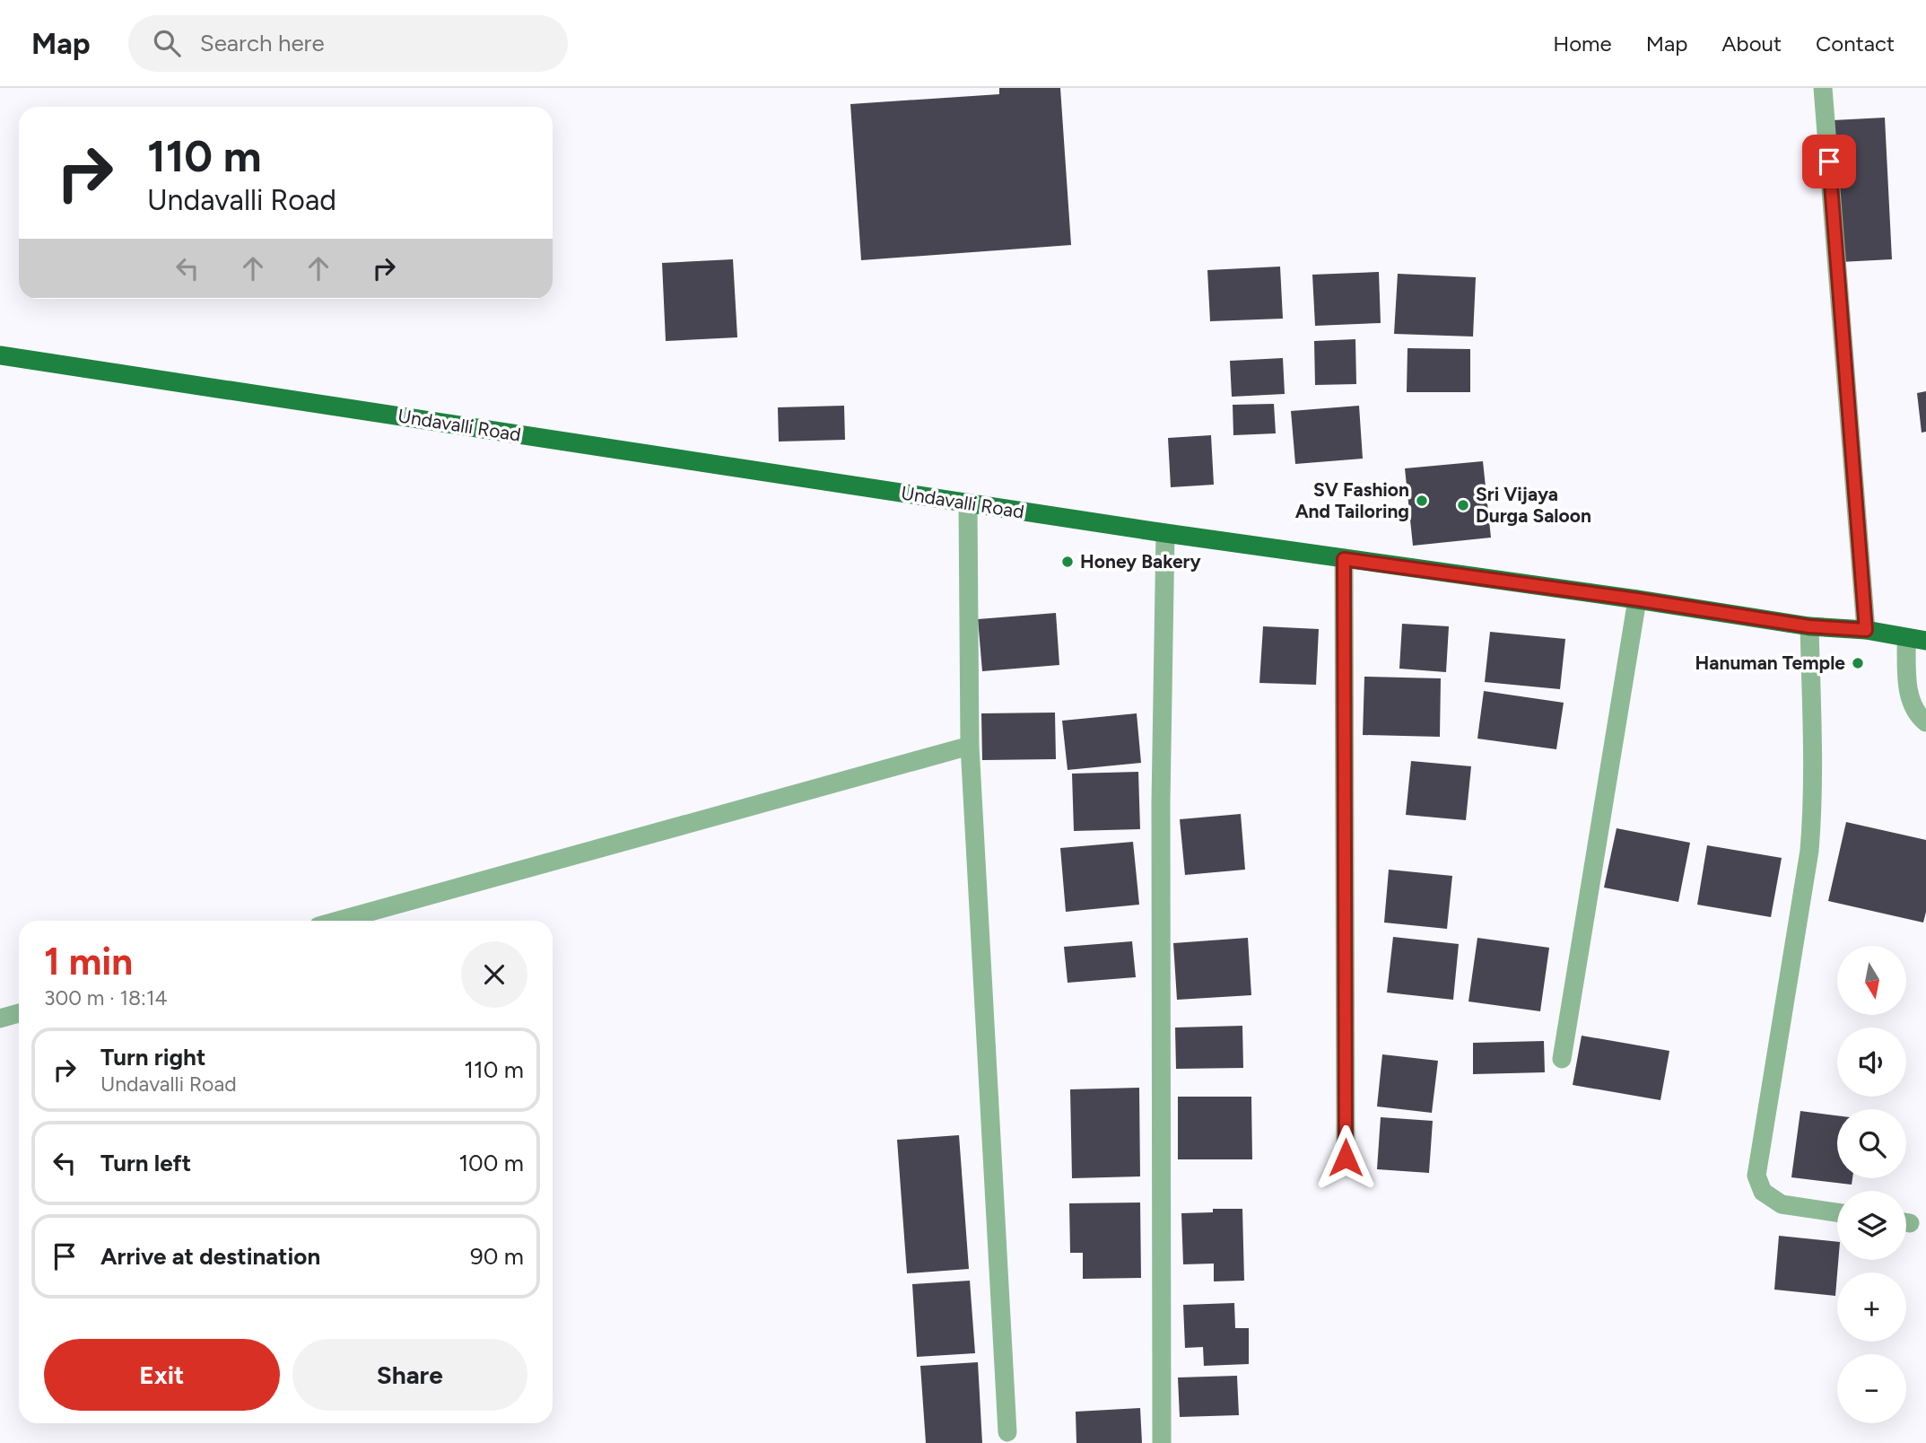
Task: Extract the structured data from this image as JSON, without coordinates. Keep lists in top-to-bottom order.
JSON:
{
  "streets": {
    "main road": ["Undavalli Road"]
  },
  "places": [
    "SV Fashion And Tailoring",
    "Sri Vijaya Durga Saloon",
    "Honey Bakery",
    "Hanuman Temple"
  ],
  "north": "bottom",
  "page": {
    "header": "Map",
    "search": "Search here",
    "nav": [
      "Home",
      "Map",
      "About",
      "Contact"
    ],
    "turn": ["110 m", "Undavalli Road"],
    "heading": ["1 min", "300 m · 18:14"],
    "map_buttons": ["+", "−"],
    "list": [
      {
        "name": "Turn right",
        "note": "Undavalli Road",
        "value": "110 m"
      },
      {
        "name": "Turn left",
        "value": "100 m"
      },
      {
        "name": "Arrive at destination",
        "value": "90 m"
      }
    ],
    "buttons": ["Exit", "Share"]
  }
}
